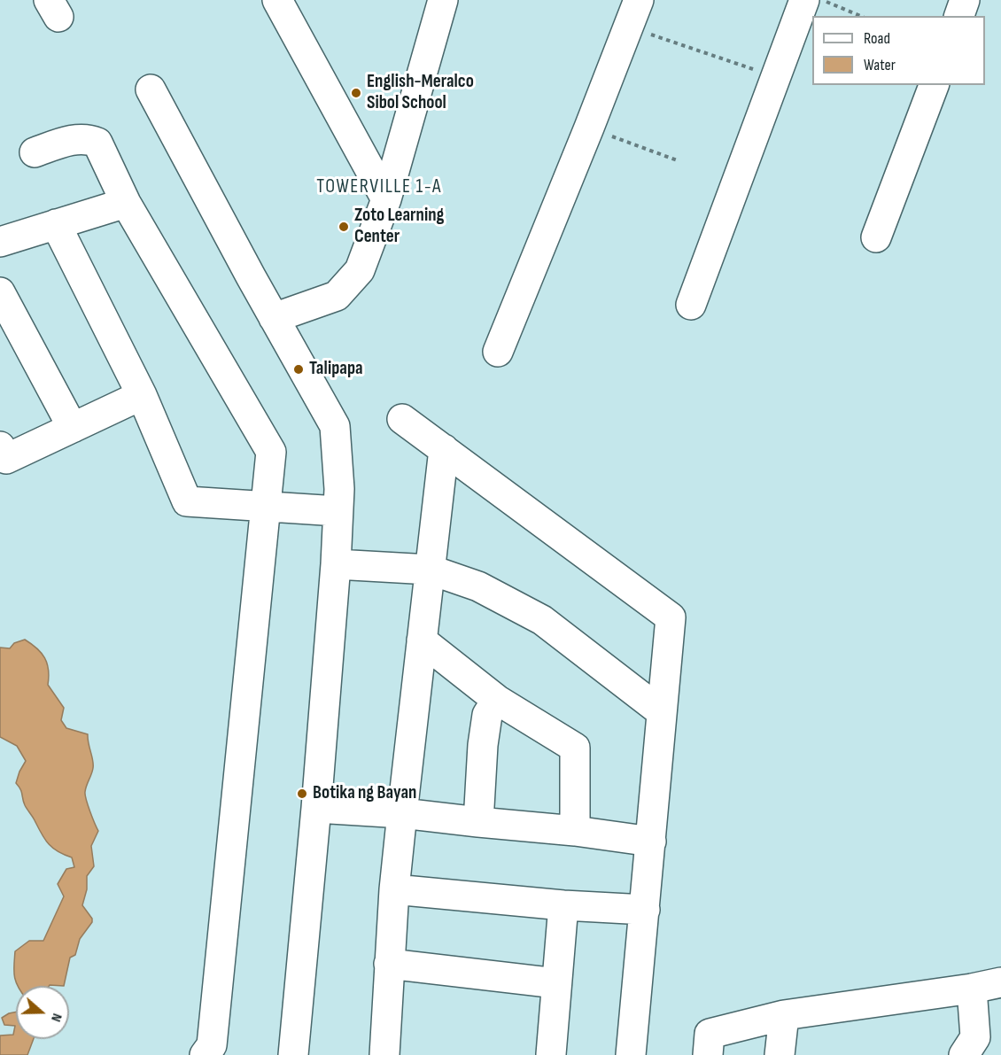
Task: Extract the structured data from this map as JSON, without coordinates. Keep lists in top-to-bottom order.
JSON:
{
  "districts": ["TOWERVILLE 1-A"],
  "places": [
    "English-Meralco Sibol School",
    "Zoto Learning Center",
    "Talipapa",
    "Botika ng Bayan"
  ],
  "legend": ["Road", "Water"],
  "north": "right"
}
